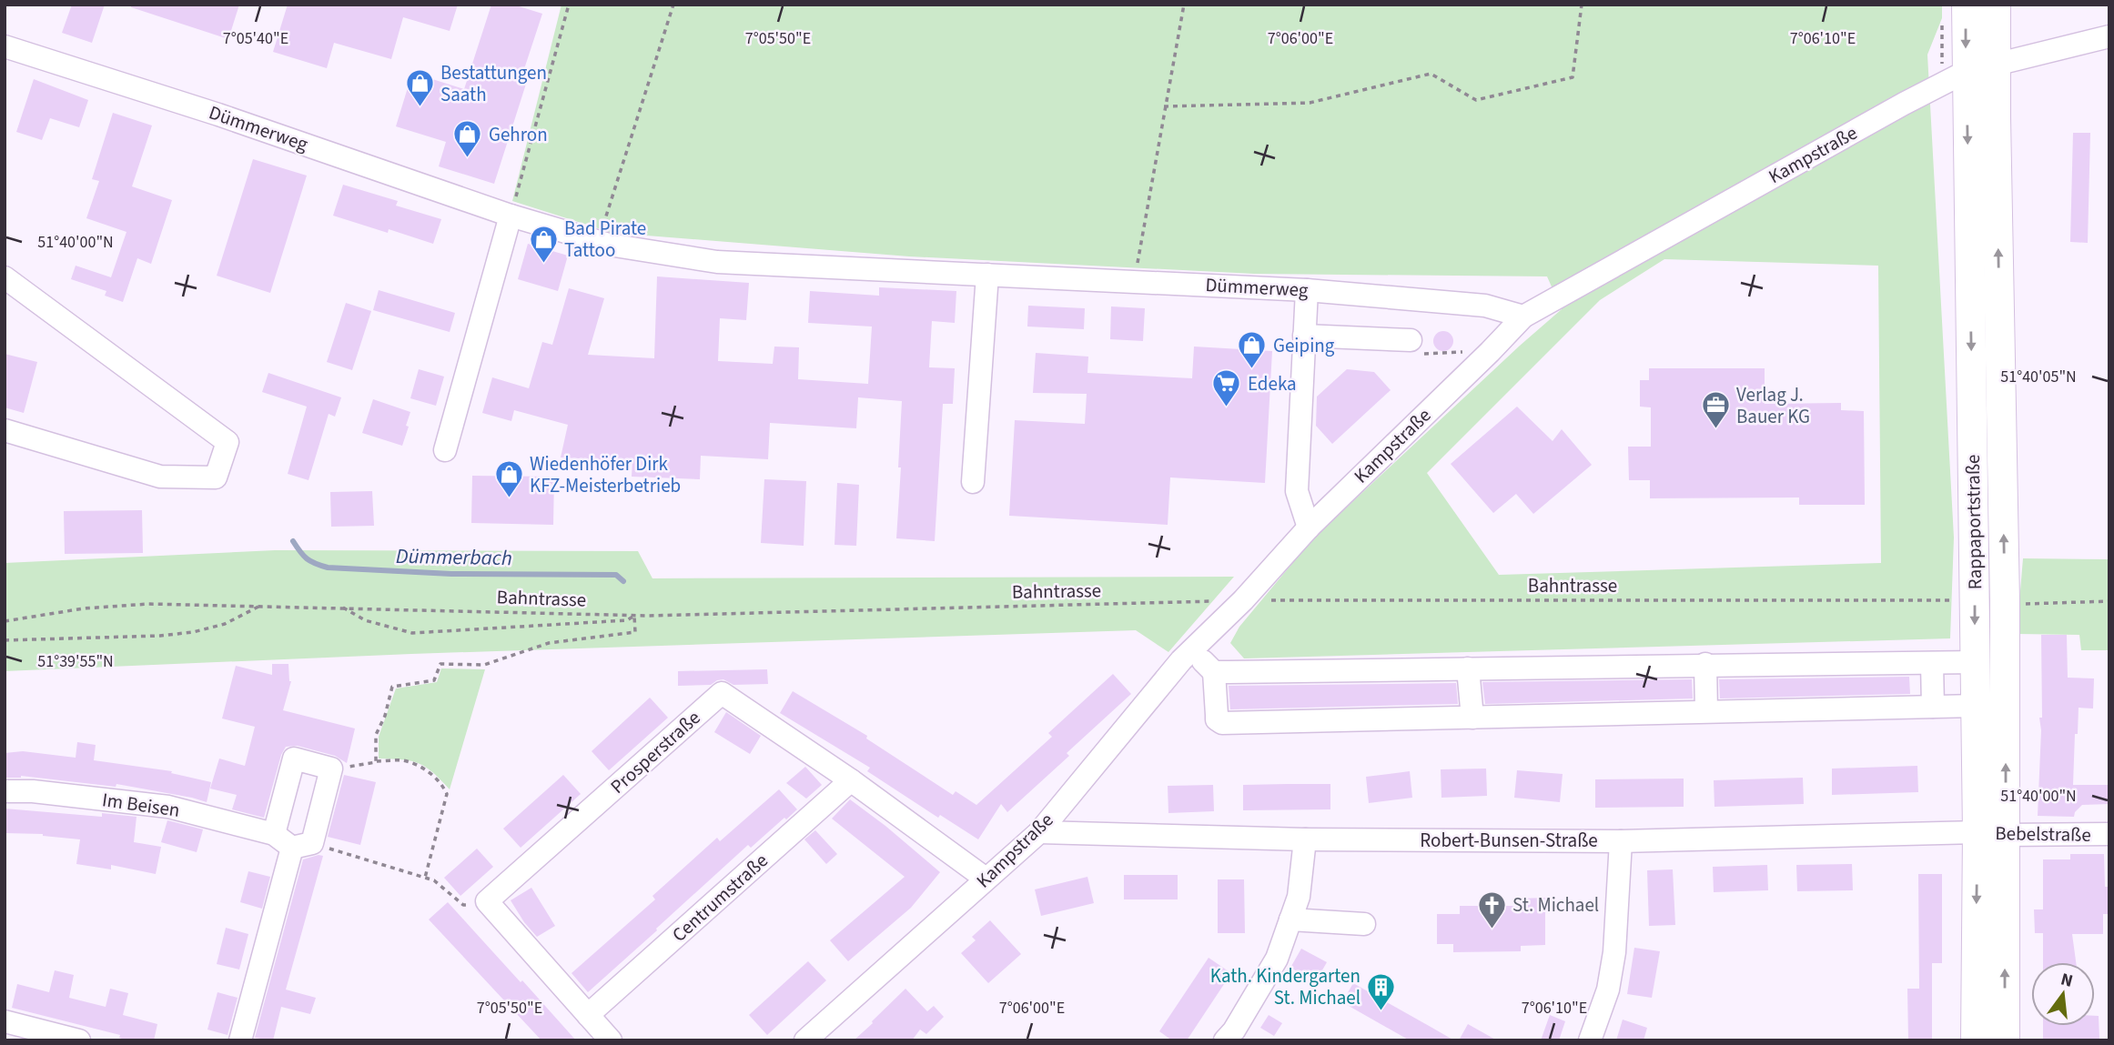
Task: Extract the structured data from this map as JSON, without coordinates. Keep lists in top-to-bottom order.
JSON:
{
  "streets": {
    "main road": ["Rappaportstraße"],
    "street": [
      "Dümmerweg",
      "Kampstraße",
      "Prosperstraße",
      "Im Beisen",
      "Bebelstraße",
      "Robert-Bunsen-Straße",
      "Centrumstraße"
    ],
    "path": ["Bahntrasse"]
  },
  "crossings": [
    ["Dümmerweg", "Kampstraße"],
    ["Kampstraße", "Rappaportstraße"],
    ["Kampstraße", "Bahntrasse"],
    ["Kampstraße", "Prosperstraße"],
    ["Kampstraße", "Robert-Bunsen-Straße"],
    ["Rappaportstraße", "Bahntrasse"],
    ["Rappaportstraße", "Bebelstraße"],
    ["Rappaportstraße", "Robert-Bunsen-Straße"],
    ["Prosperstraße", "Centrumstraße"],
    ["Bebelstraße", "Robert-Bunsen-Straße"]
  ],
  "water": ["Dümmerbach"],
  "places": {
    "shop": [
      "Bestattungen Saath",
      "Gehron",
      "Bad Pirate Tattoo",
      "Geiping",
      "Wiedenhöfer Dirk KFZ-Meisterbetrieb"
    ],
    "supermarket": ["Edeka"],
    "office": ["Verlag J. Bauer KG"],
    "church": ["St. Michael"],
    "building": ["Kath. Kindergarten St. Michael"]
  },
  "north": "top",
  "coordinates": [
    "7°05'40\"E",
    "7°05'50\"E",
    "7°06'00\"E",
    "7°06'10\"E",
    "51°40'00\"N",
    "51°40'05\"N",
    "51°39'55\"N"
  ]
}
